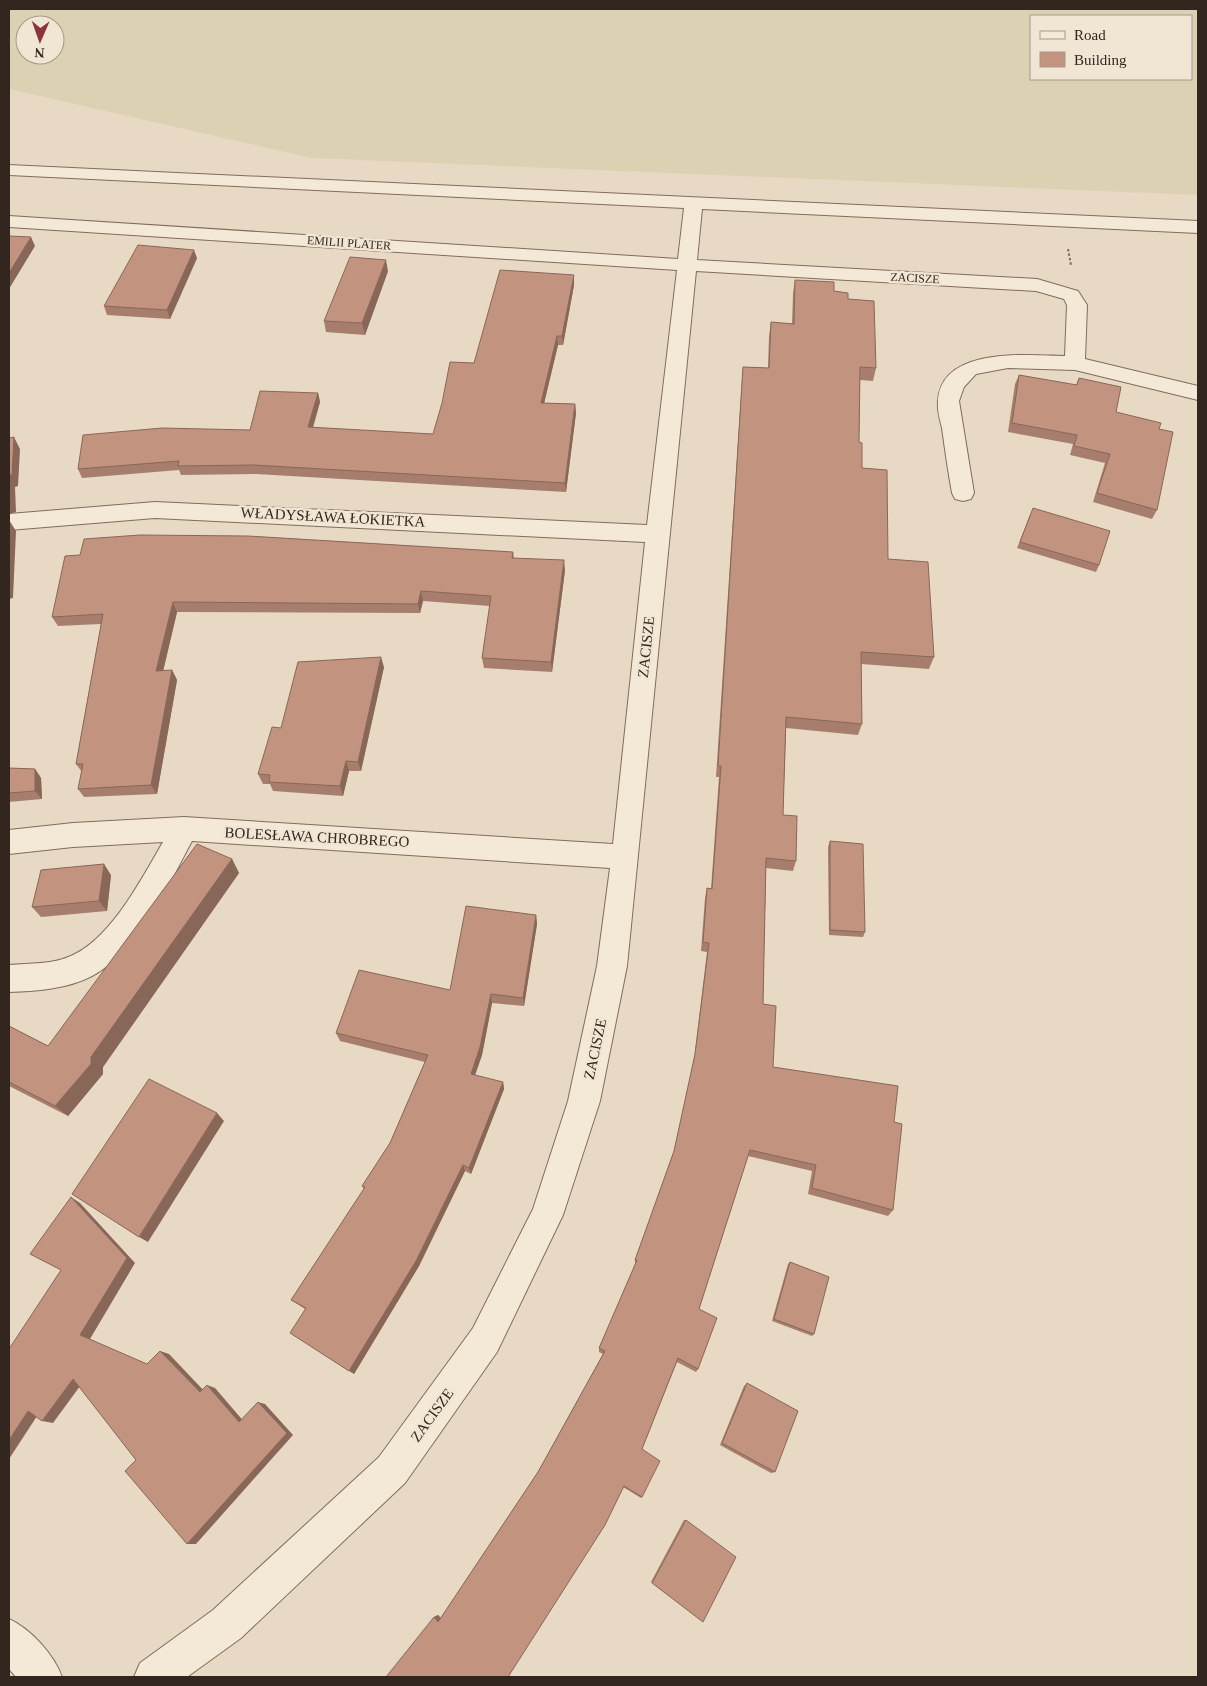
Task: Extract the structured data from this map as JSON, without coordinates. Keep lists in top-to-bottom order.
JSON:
{
  "streets": {
    "street": [
      "EMILII PLATER",
      "ZACISZE",
      "WŁADYSŁAWA ŁOKIETKA",
      "BOLESŁAWA CHROBREGO"
    ]
  },
  "crossings": [
    ["EMILII PLATER", "ZACISZE"],
    ["ZACISZE", "WŁADYSŁAWA ŁOKIETKA"],
    ["ZACISZE", "BOLESŁAWA CHROBREGO"]
  ],
  "legend": ["Road", "Building"],
  "north": "bottom"
}
